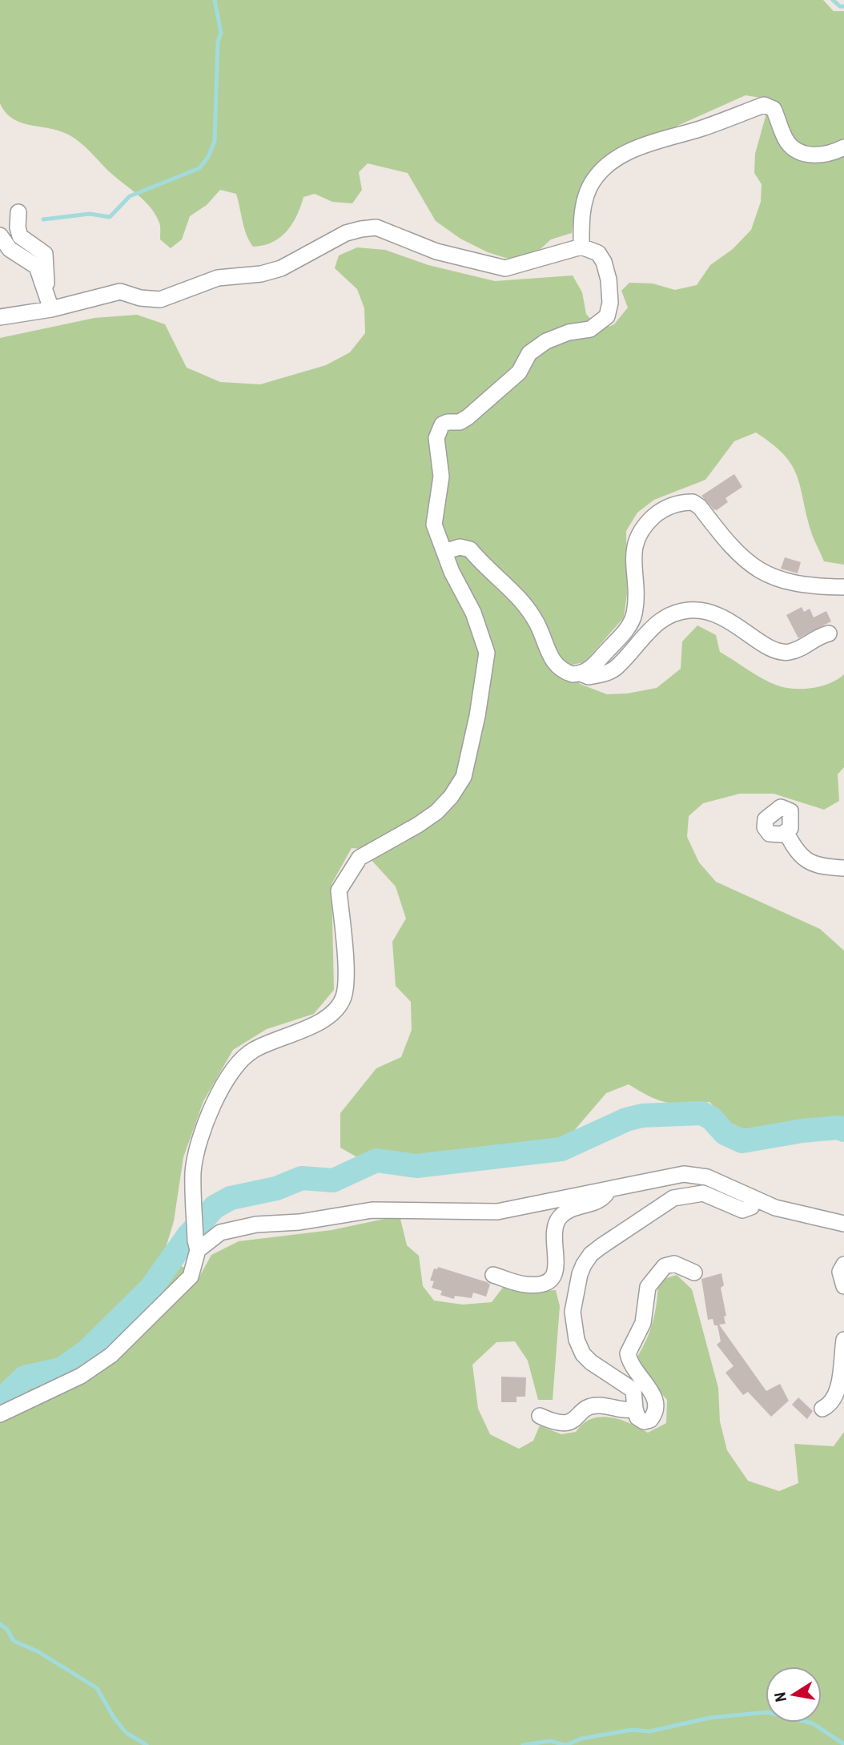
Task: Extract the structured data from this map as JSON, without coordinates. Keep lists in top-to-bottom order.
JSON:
{
  "north": "left"
}
